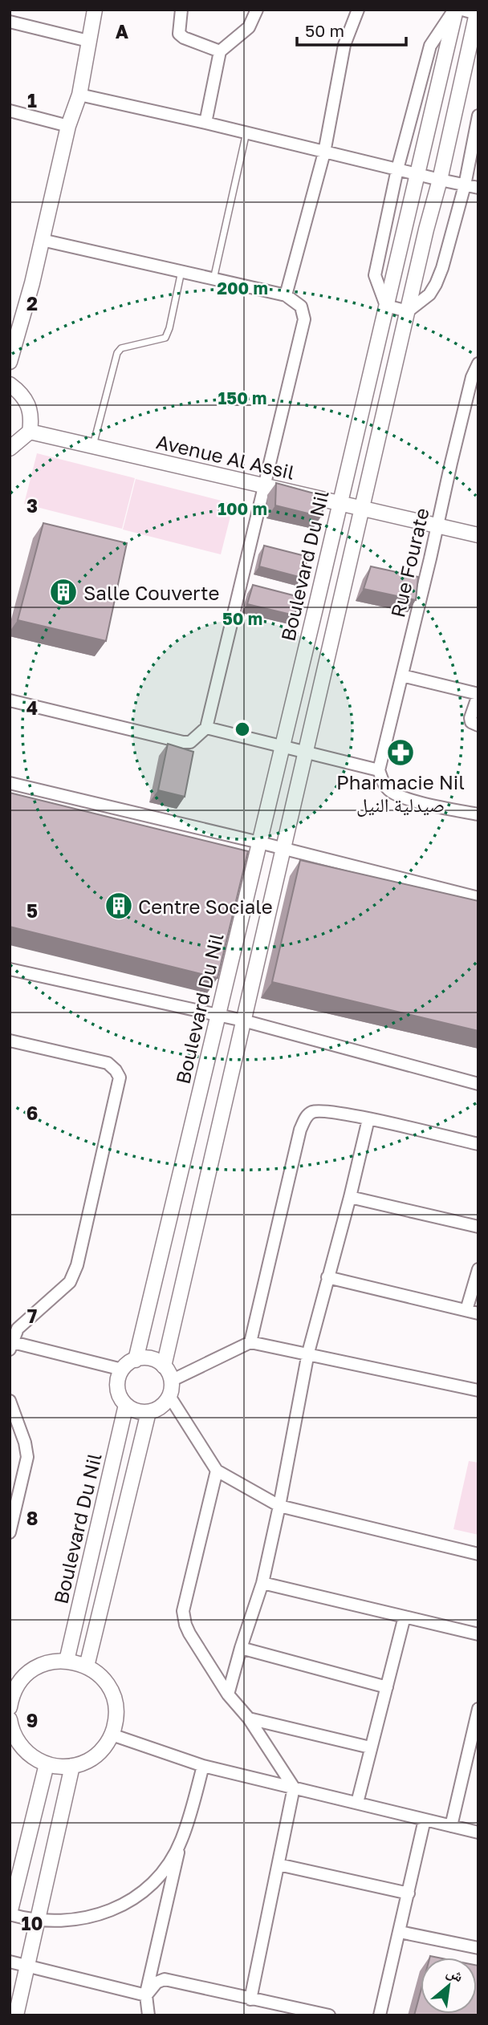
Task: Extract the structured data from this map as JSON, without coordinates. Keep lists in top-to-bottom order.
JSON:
{
  "streets": {
    "street": ["Avenue Al Assil", "Rue Fourate", "Boulevard Du Nil"]
  },
  "crossings": [
    ["Avenue Al Assil", "Rue Fourate"],
    ["Avenue Al Assil", "Boulevard Du Nil"]
  ],
  "places": {
    "building": ["Salle Couverte", "Centre Sociale"],
    "pharmacy": ["Pharmacie Nil صيدلية النيل"]
  },
  "scale_bar": "50 m",
  "north": "top right",
  "grid": {
    "columns": ["A"],
    "rows": [
      "1",
      "2",
      "3",
      "4",
      "5",
      "6",
      "7",
      "8",
      "9",
      "10"
    ]
  },
  "rings": [
    "200 m",
    "150 m",
    "100 m",
    "50 m"
  ]
}
